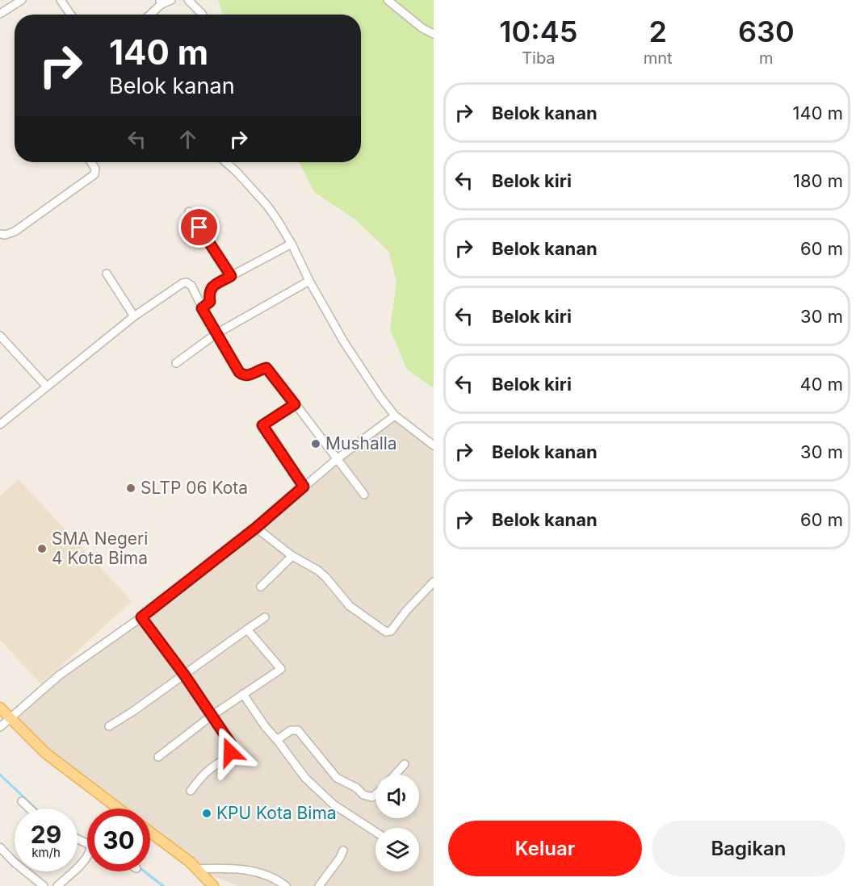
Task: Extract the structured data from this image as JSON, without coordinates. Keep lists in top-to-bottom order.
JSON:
{
  "places": [
    "Mushalla",
    "SLTP 06 Kota",
    "SMA Negeri 4 Kota Bima",
    "KPU Kota Bima"
  ],
  "page": {
    "eta": [
      "10:45",
      "Tiba",
      "2",
      "mnt",
      "630",
      "m"
    ],
    "turn": ["140 m", "Belok kanan"],
    "list": [
      {
        "name": "Belok kanan",
        "value": "140 m"
      },
      {
        "name": "Belok kiri",
        "value": "180 m"
      },
      {
        "name": "Belok kanan",
        "value": "60 m"
      },
      {
        "name": "Belok kiri",
        "value": "30 m"
      },
      {
        "name": "Belok kiri",
        "value": "40 m"
      },
      {
        "name": "Belok kanan",
        "value": "30 m"
      },
      {
        "name": "Belok kanan",
        "value": "60 m"
      }
    ],
    "speed": "29 km/h",
    "limit": "30",
    "buttons": ["Keluar", "Bagikan"]
  }
}
